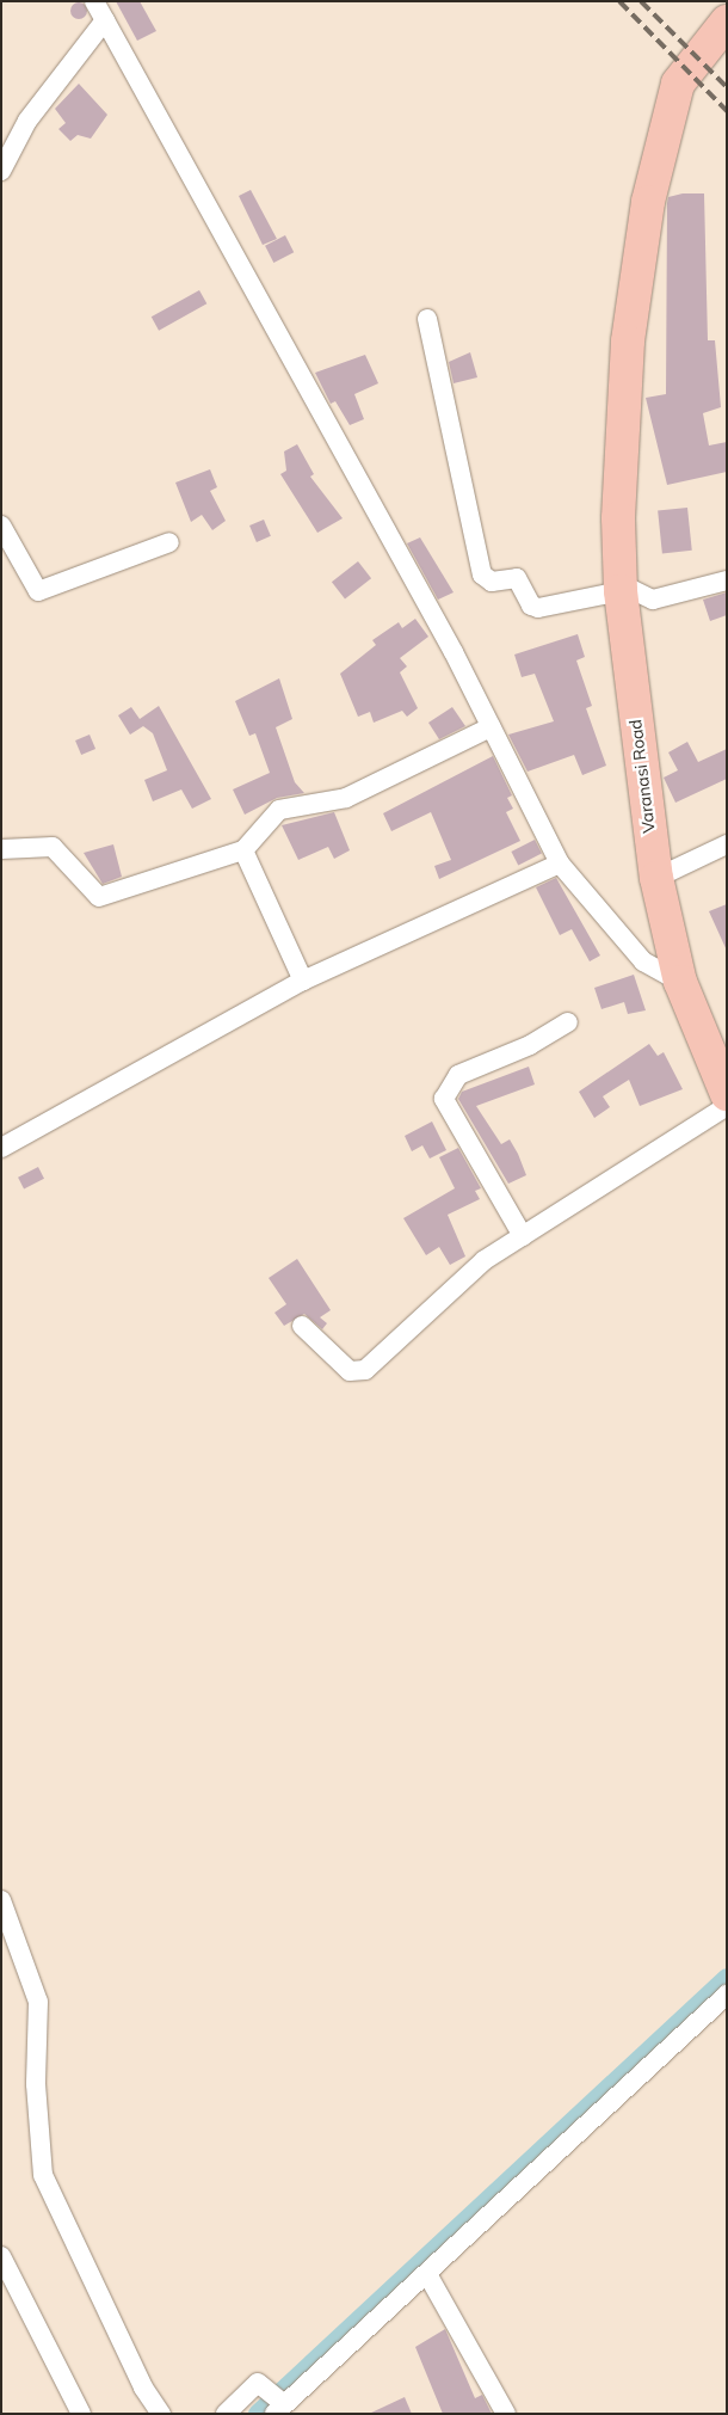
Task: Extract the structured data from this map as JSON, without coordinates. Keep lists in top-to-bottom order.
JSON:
{
  "streets": {
    "highway": ["Varanasi Road"]
  }
}
